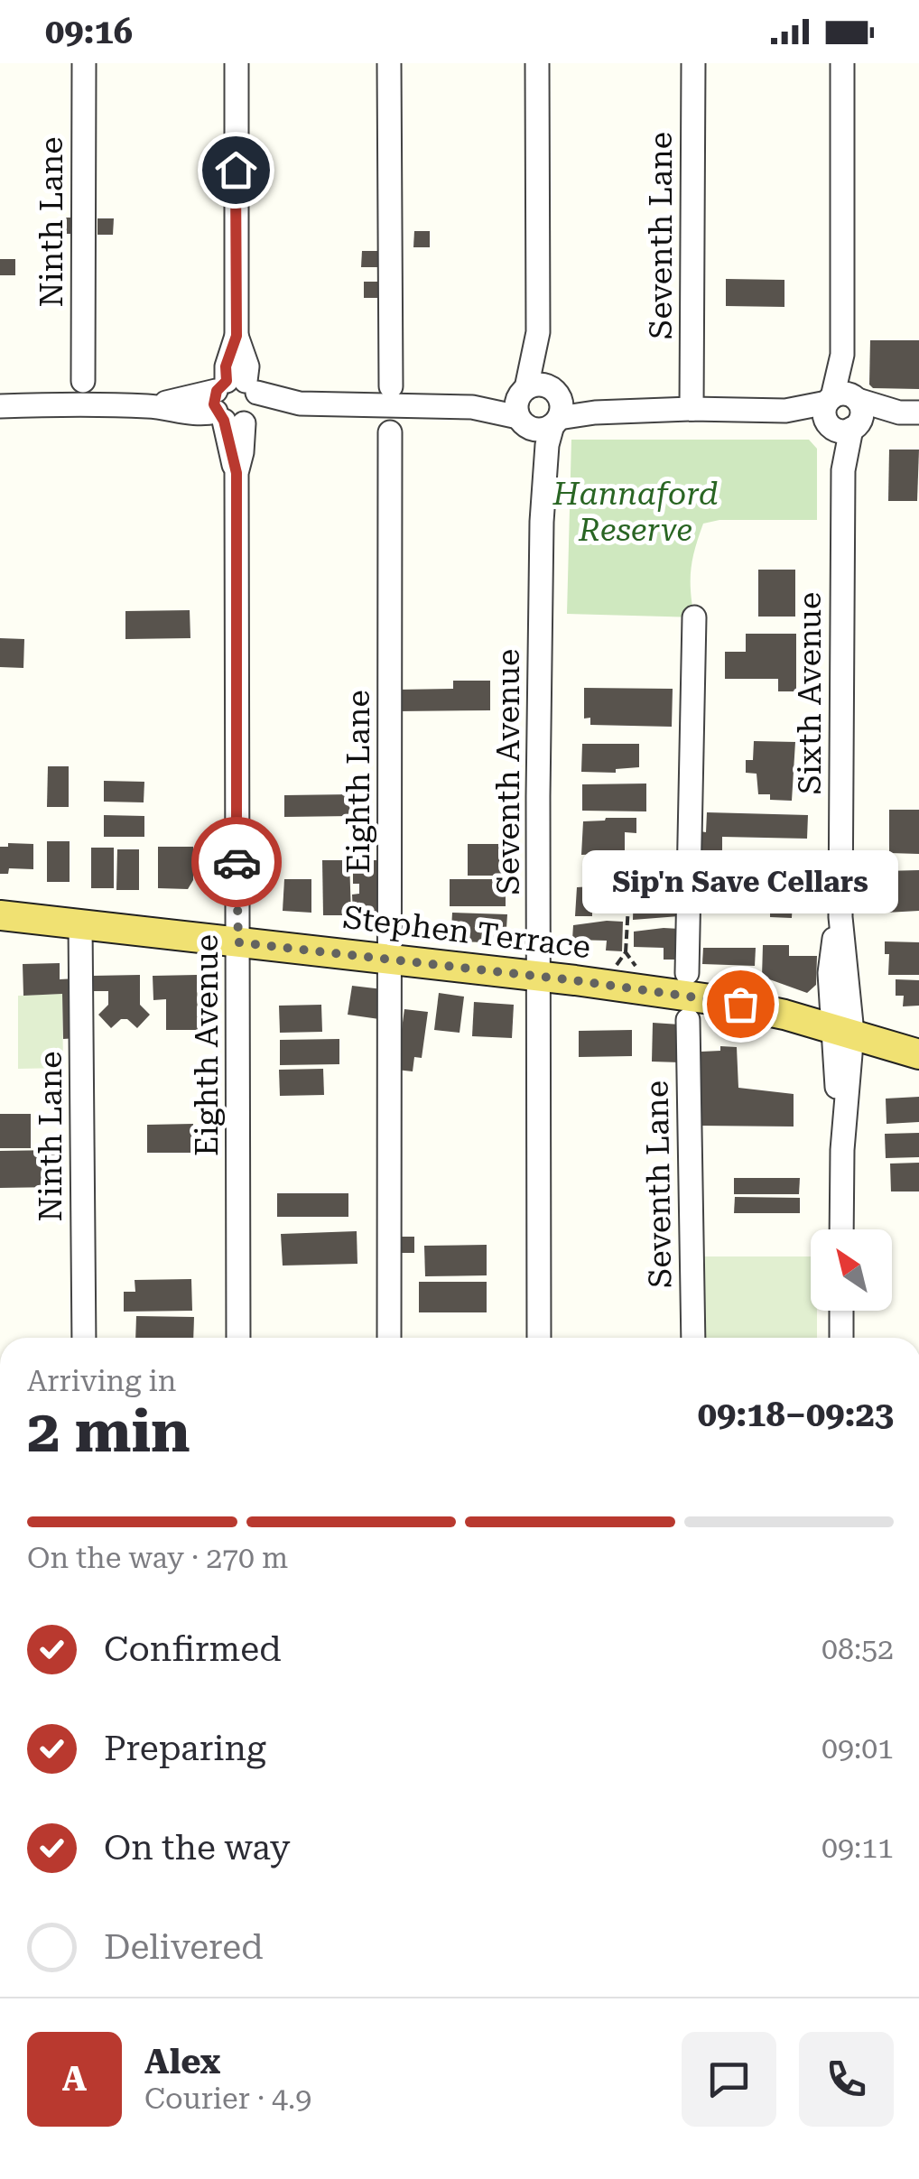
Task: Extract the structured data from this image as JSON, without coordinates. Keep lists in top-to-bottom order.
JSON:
{
  "streets": {
    "main road": ["Stephen Terrace"],
    "street": [
      "Ninth Lane",
      "Seventh Lane",
      "Sixth Avenue",
      "Seventh Avenue",
      "Eighth Lane",
      "Eighth Avenue"
    ]
  },
  "crossings": [
    ["Ninth Lane", "Stephen Terrace"],
    ["Sixth Avenue", "Stephen Terrace"],
    ["Seventh Avenue", "Stephen Terrace"],
    ["Eighth Lane", "Stephen Terrace"],
    ["Stephen Terrace", "Eighth Avenue"]
  ],
  "parks": ["Hannaford Reserve"],
  "places": ["Sip'n Save Cellars"],
  "north": "top left",
  "page": {
    "status": "09:16",
    "bubble": "Sip'n Save Cellars",
    "heading": ["2 min", "Arriving in", "09:18–09:23"],
    "panel": ["Alex", "Courier · 4.9"],
    "bar": "On the way · 270 m",
    "list": [
      ["Confirmed", "08:52"],
      ["Preparing", "09:01"],
      ["On the way", "09:11"],
      "Delivered"
    ],
    "round": "A"
  }
}
